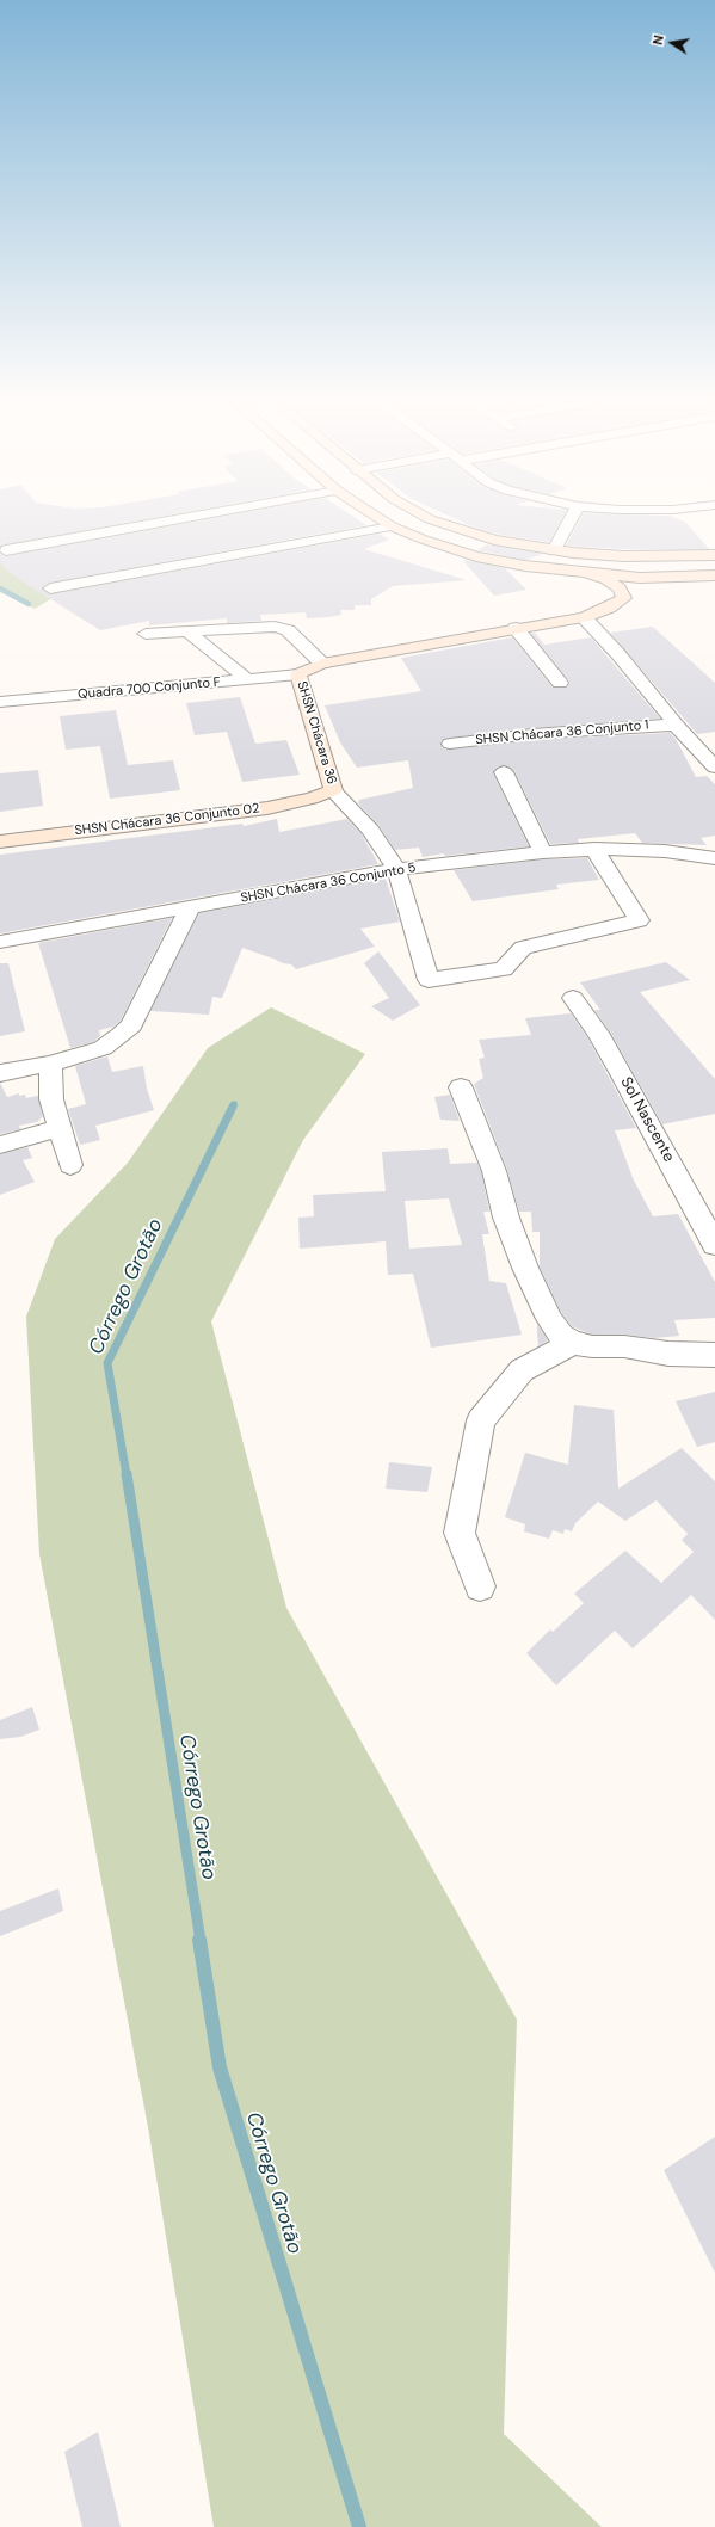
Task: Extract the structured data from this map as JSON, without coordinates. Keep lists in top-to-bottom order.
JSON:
{
  "streets": {
    "street": [
      "Quadra 700 Conjunto F",
      "SHSN Chácara 36",
      "SHSN Chácara 36 Conjunto 1",
      "SHSN Chácara 36 Conjunto 02",
      "SHSN Chácara 36 Conjunto 5",
      "Sol Nascente"
    ]
  },
  "crossings": [
    ["Quadra 700 Conjunto F", "SHSN Chácara 36"],
    ["SHSN Chácara 36", "SHSN Chácara 36 Conjunto 02"]
  ],
  "water": ["Córrego Grotão"],
  "north": "left"
}
